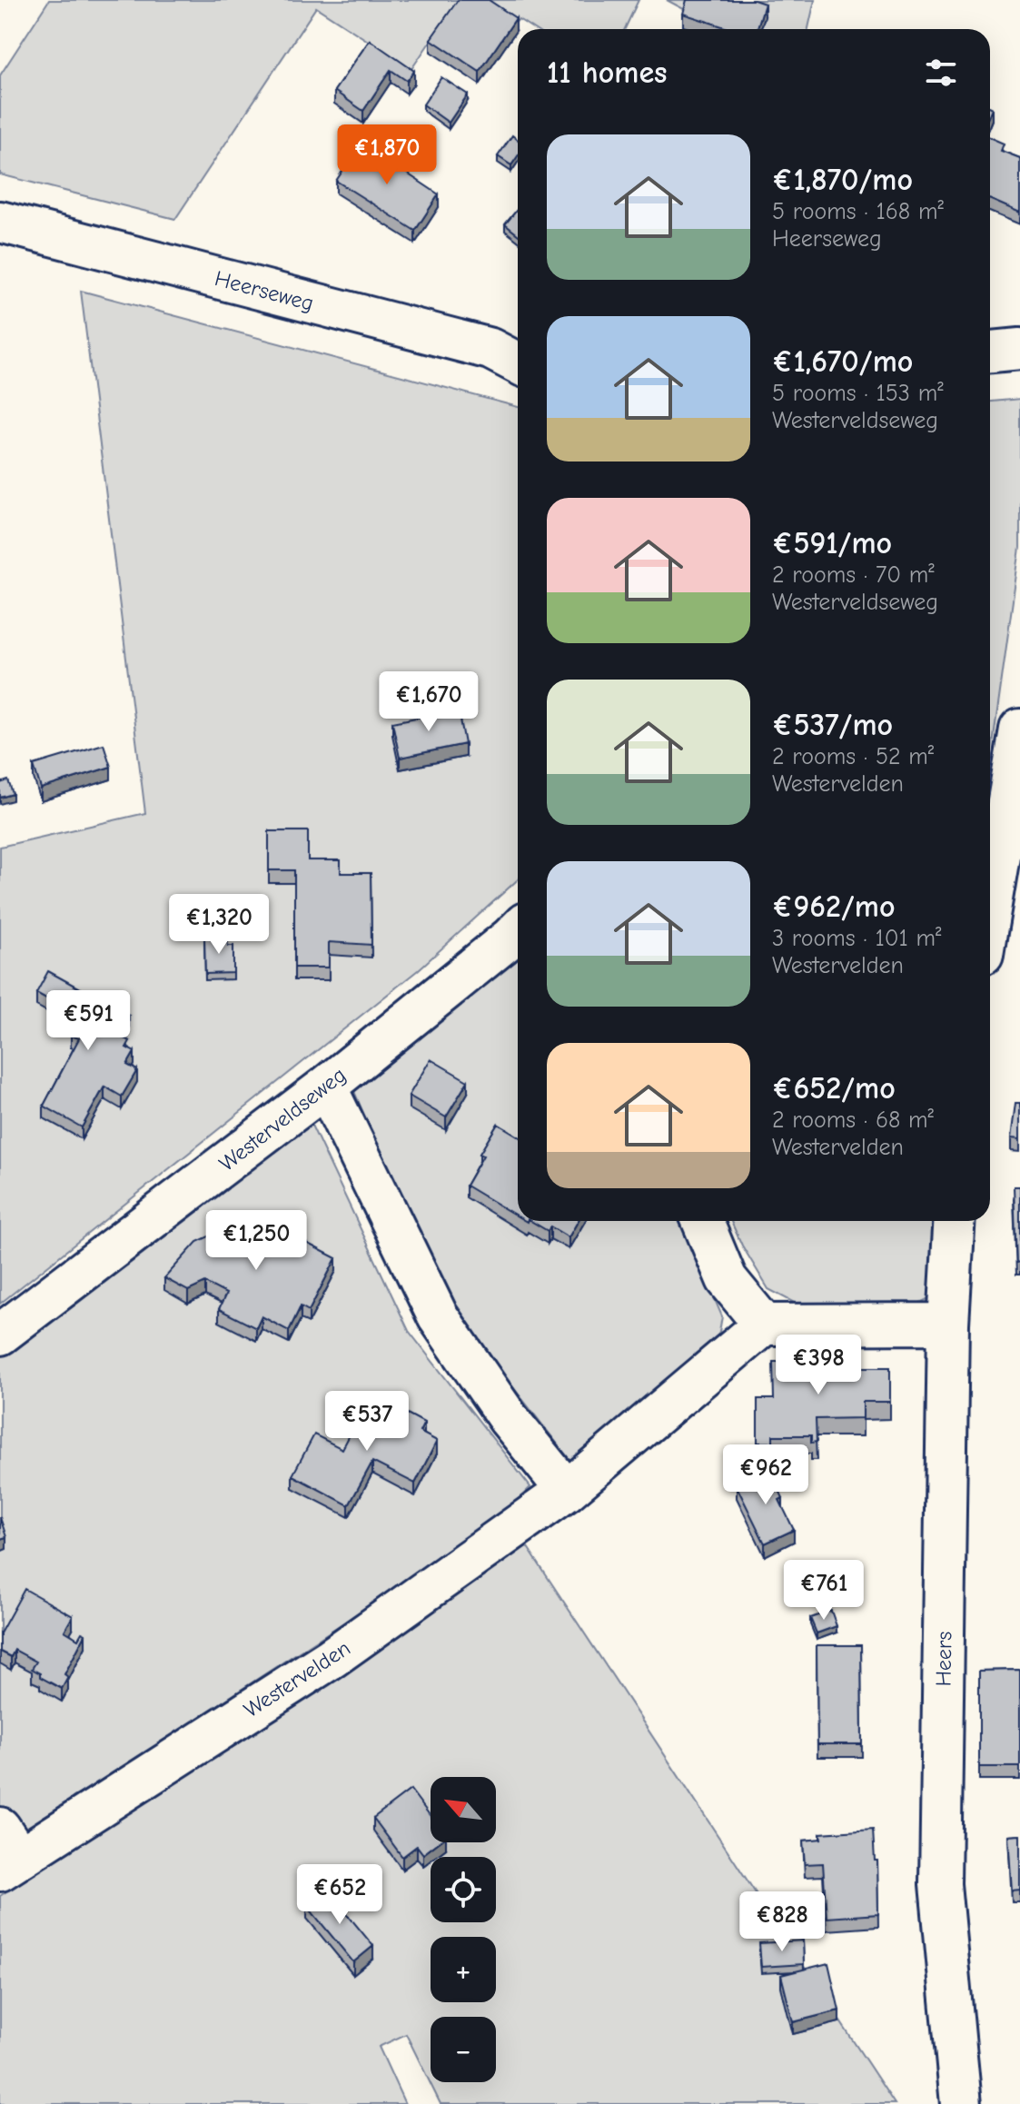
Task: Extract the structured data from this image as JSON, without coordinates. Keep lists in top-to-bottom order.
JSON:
{
  "streets": {
    "street": [
      "Heerseweg",
      "Westerveldseweg",
      "Heers",
      "Westervelden"
    ]
  },
  "north": "top left",
  "page": {
    "heading": "11 homes",
    "list": [
      {
        "name": "€1,870/mo",
        "note": "5 rooms · 168 m² · Heerseweg"
      },
      {
        "name": "€1,670/mo",
        "note": "5 rooms · 153 m² · Westerveldseweg"
      },
      {
        "name": "€591/mo",
        "note": "2 rooms · 70 m² · Westerveldseweg"
      },
      {
        "name": "€537/mo",
        "note": "2 rooms · 52 m² · Westervelden"
      },
      {
        "name": "€962/mo",
        "note": "3 rooms · 101 m² · Westervelden"
      },
      {
        "name": "€652/mo",
        "note": "2 rooms · 68 m² · Westervelden"
      }
    ],
    "price": [
      "€1,870",
      "€1,670",
      "€1,320",
      "€591",
      "€1,250",
      "€398",
      "€537",
      "€962",
      "€761",
      "€652",
      "€828"
    ],
    "map_buttons": ["+", "−"]
  }
}
